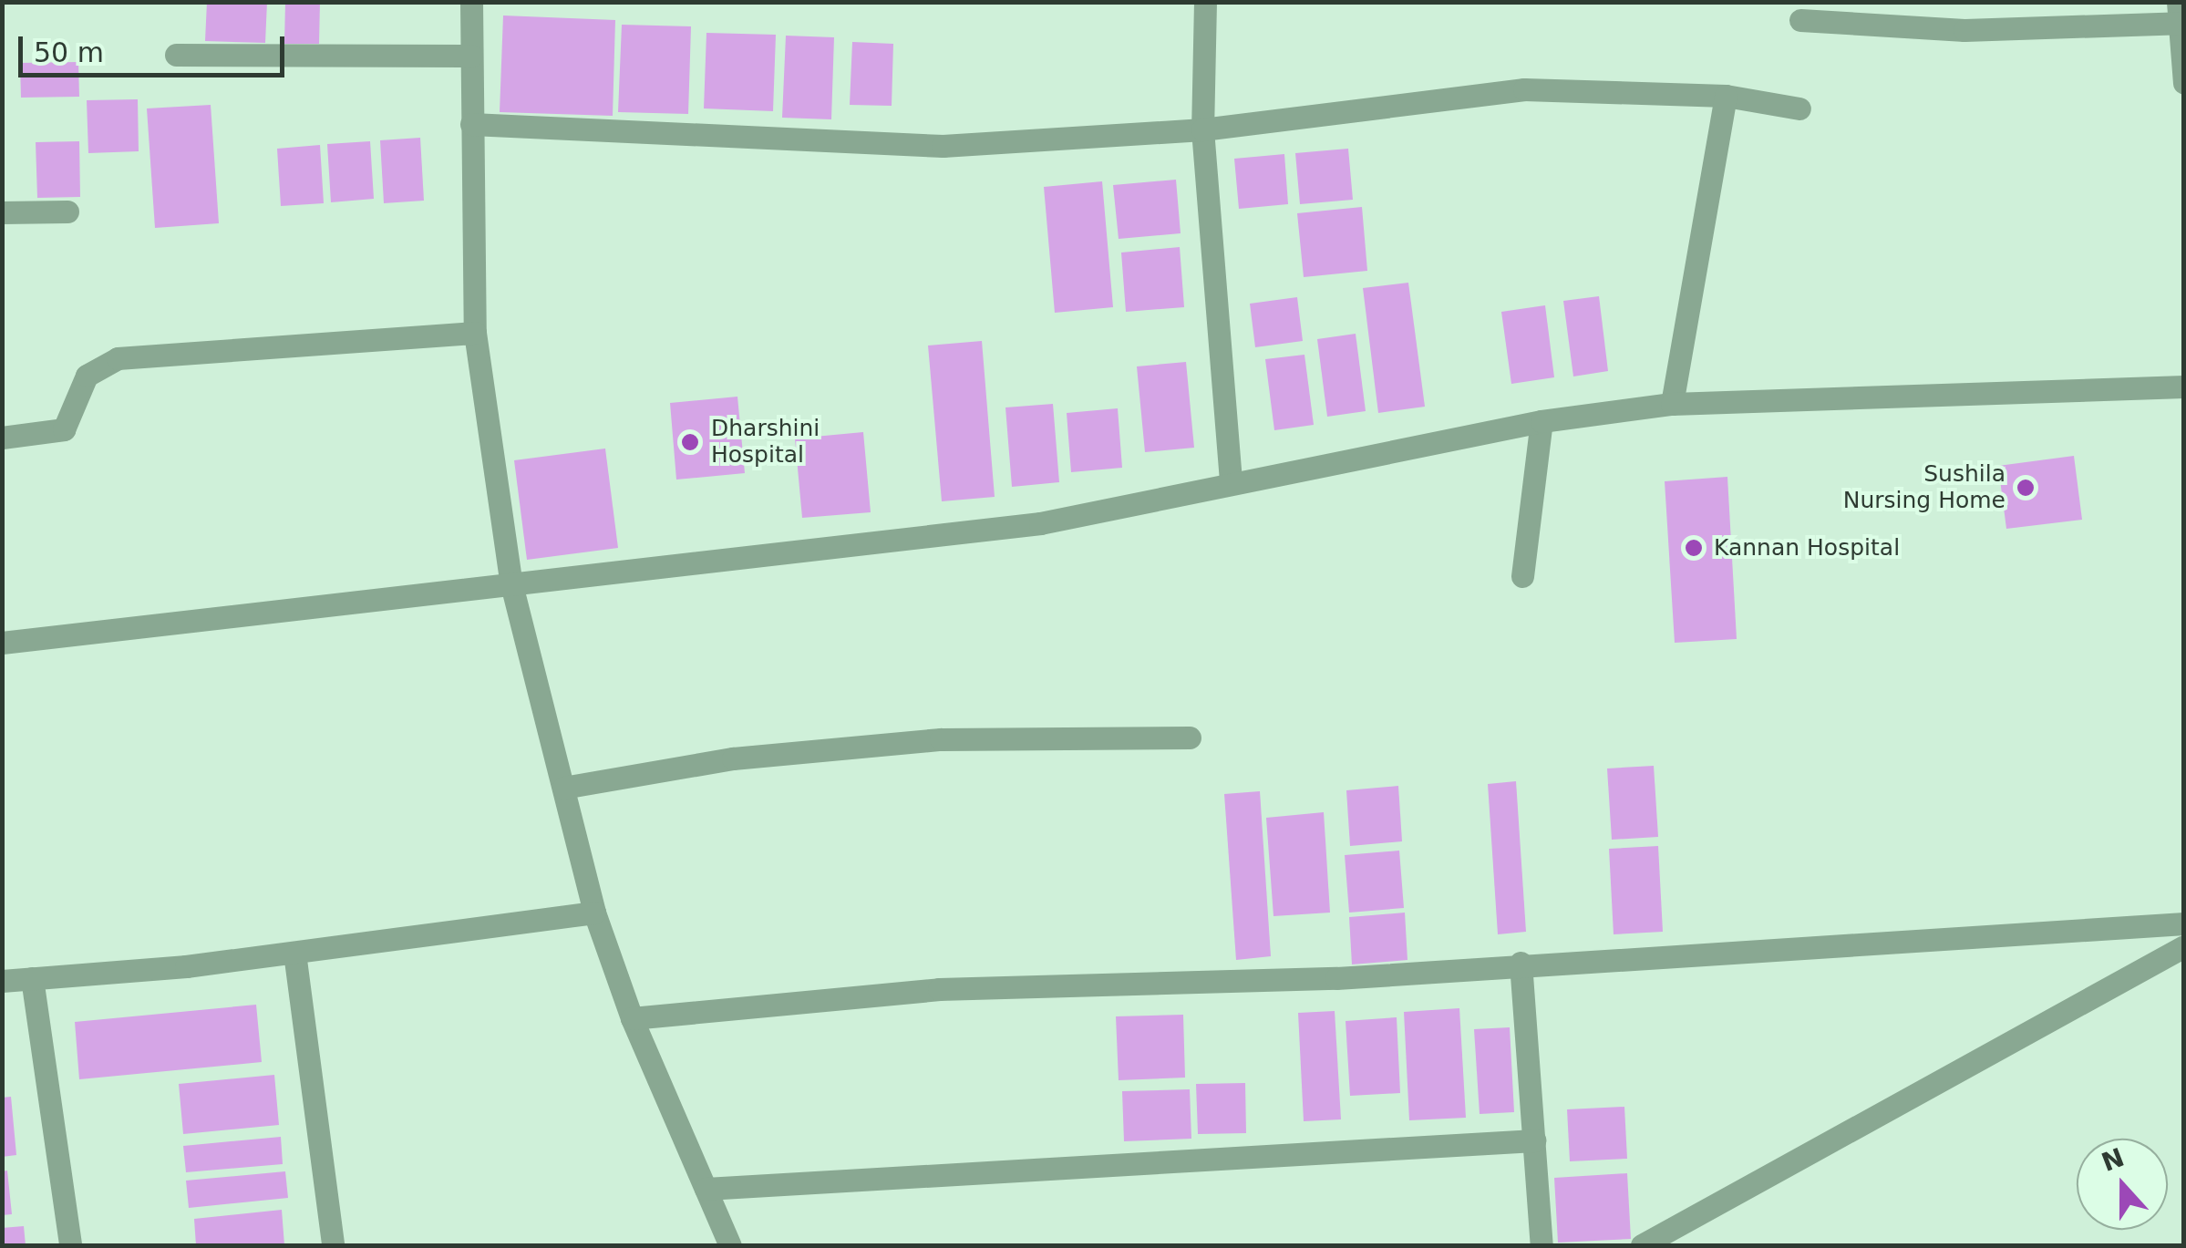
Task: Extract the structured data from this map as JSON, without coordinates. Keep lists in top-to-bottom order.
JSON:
{
  "places": ["Dharshini Hospital", "Sushila Nursing Home", "Kannan Hospital"],
  "scale_bar": "50 m",
  "north": "top"
}
